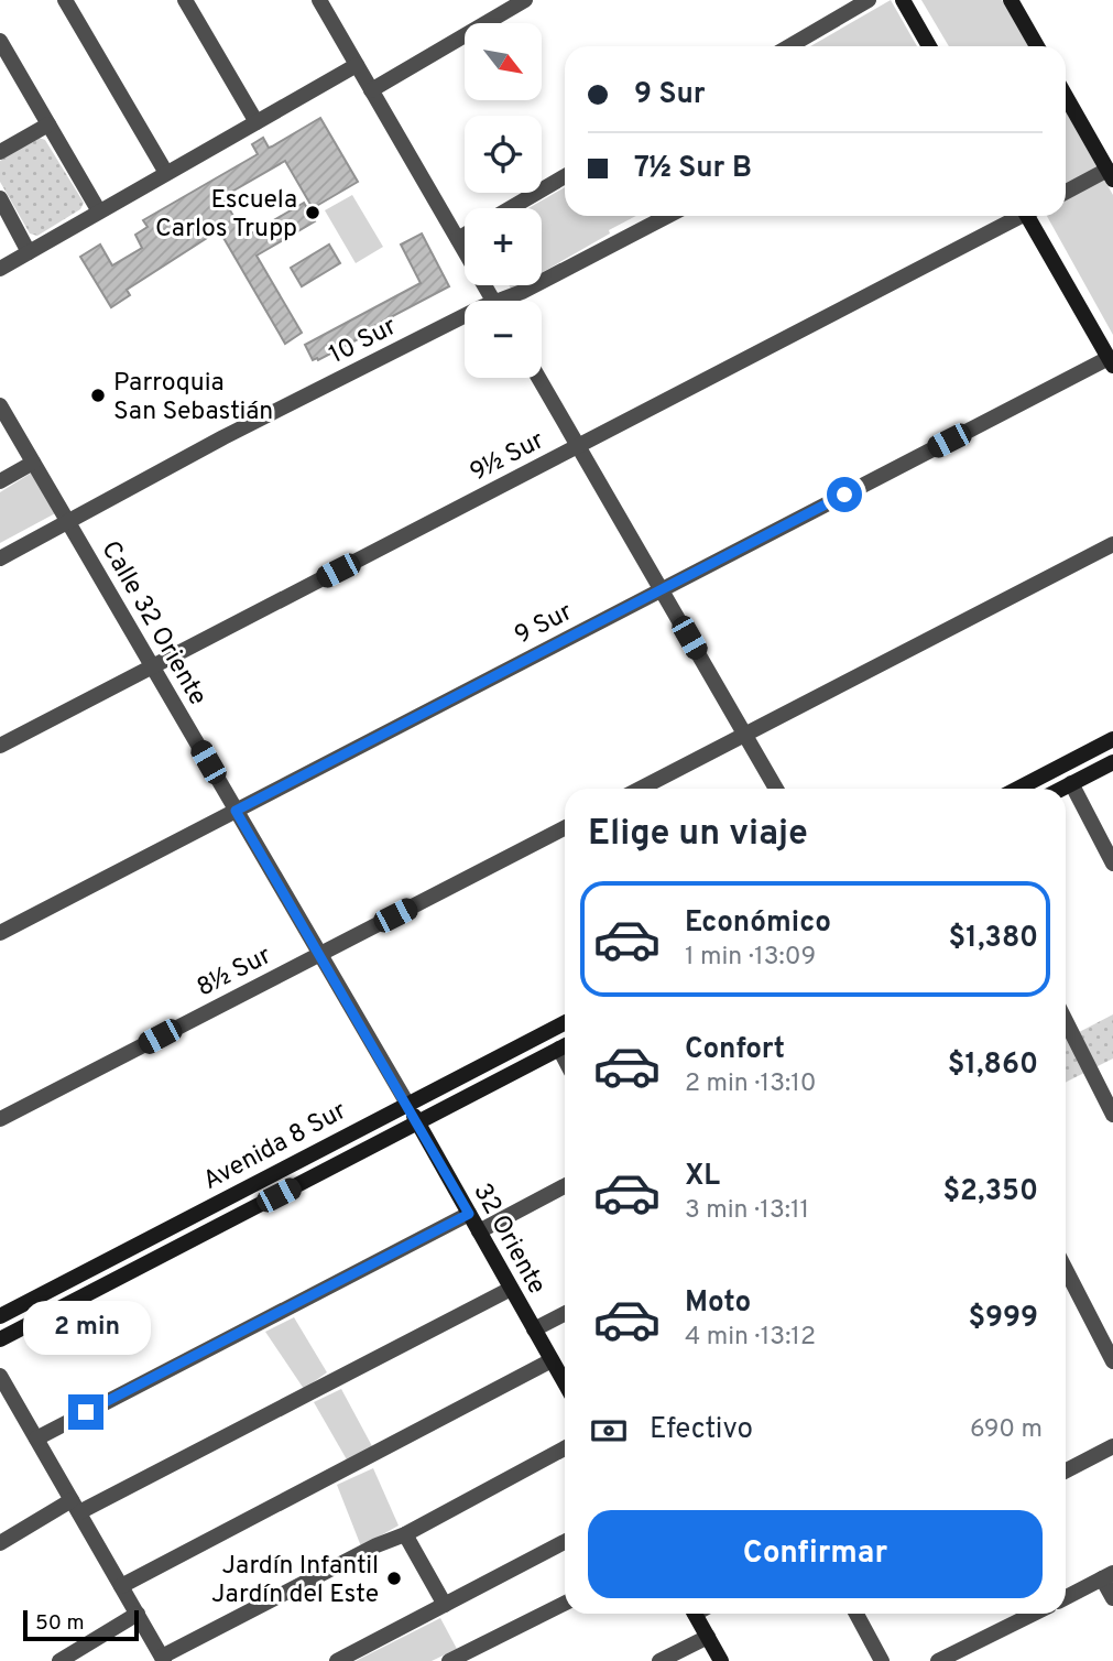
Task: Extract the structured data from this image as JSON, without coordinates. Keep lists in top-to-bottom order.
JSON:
{
  "streets": {
    "street": [
      "10 Sur",
      "9½ Sur",
      "Calle 32 Oriente",
      "9 Sur",
      "8½ Sur",
      "Avenida 8 Sur",
      "32 Oriente"
    ]
  },
  "crossings": [
    ["10 Sur", "Calle 32 Oriente"],
    ["9½ Sur", "Calle 32 Oriente"],
    ["Calle 32 Oriente", "9 Sur"],
    ["Calle 32 Oriente", "8½ Sur"],
    ["Calle 32 Oriente", "Avenida 8 Sur"],
    ["Calle 32 Oriente", "32 Oriente"],
    ["Avenida 8 Sur", "32 Oriente"]
  ],
  "places": ["Escuela Carlos Trupp", "Parroquia San Sebastián", "Jardín Infantil Jardín del Este"],
  "scale_bar": "50 m",
  "north": "bottom right",
  "page": {
    "map_buttons": ["+", "−"],
    "banner": ["9 Sur", "7½ Sur B"],
    "heading": "Elige un viaje",
    "list": [
      {
        "name": "Económico",
        "note": "1 min · 13:09",
        "value": "$1,380"
      },
      {
        "name": "Confort",
        "note": "2 min · 13:10",
        "value": "$1,860"
      },
      {
        "name": "XL",
        "note": "3 min · 13:11",
        "value": "$2,350"
      },
      {
        "name": "Moto",
        "note": "4 min · 13:12",
        "value": "$999"
      }
    ],
    "bubble": "2 min",
    "pay": ["Efectivo", "690 m"],
    "buttons": "Confirmar",
    "scale": "50 m"
  }
}
